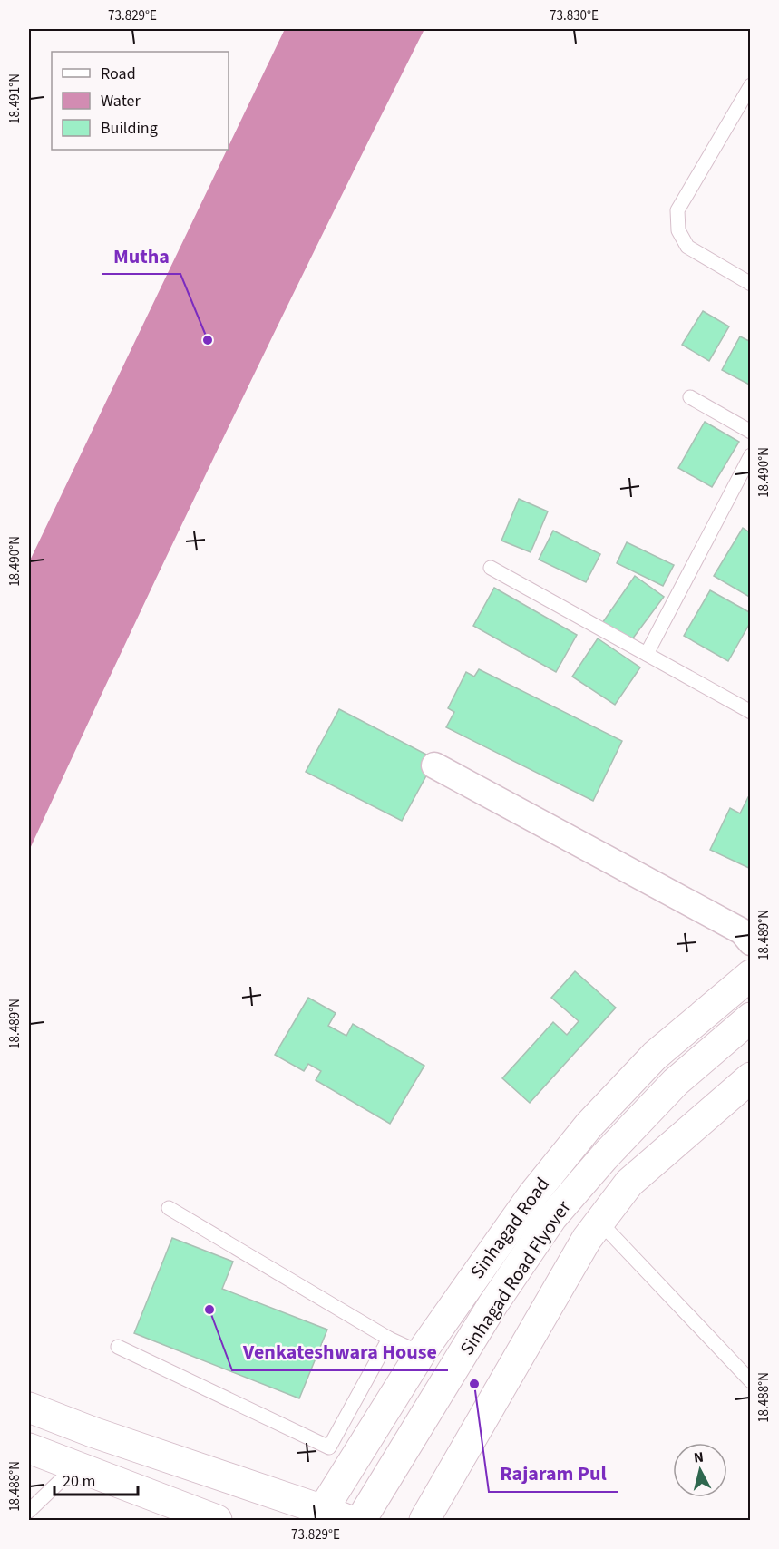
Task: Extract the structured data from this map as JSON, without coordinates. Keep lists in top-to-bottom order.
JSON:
{
  "streets": {
    "main road": ["Sinhagad Road", "Sinhagad Road Flyover"]
  },
  "places": ["Mutha", "Venkateshwara House", "Rajaram Pul"],
  "legend": ["Road", "Water", "Building"],
  "scale_bar": "20 m",
  "north": "top",
  "coordinates": [
    "73.829°E",
    "73.830°E",
    "18.491°N",
    "18.490°N",
    "18.489°N",
    "18.488°N"
  ]
}
